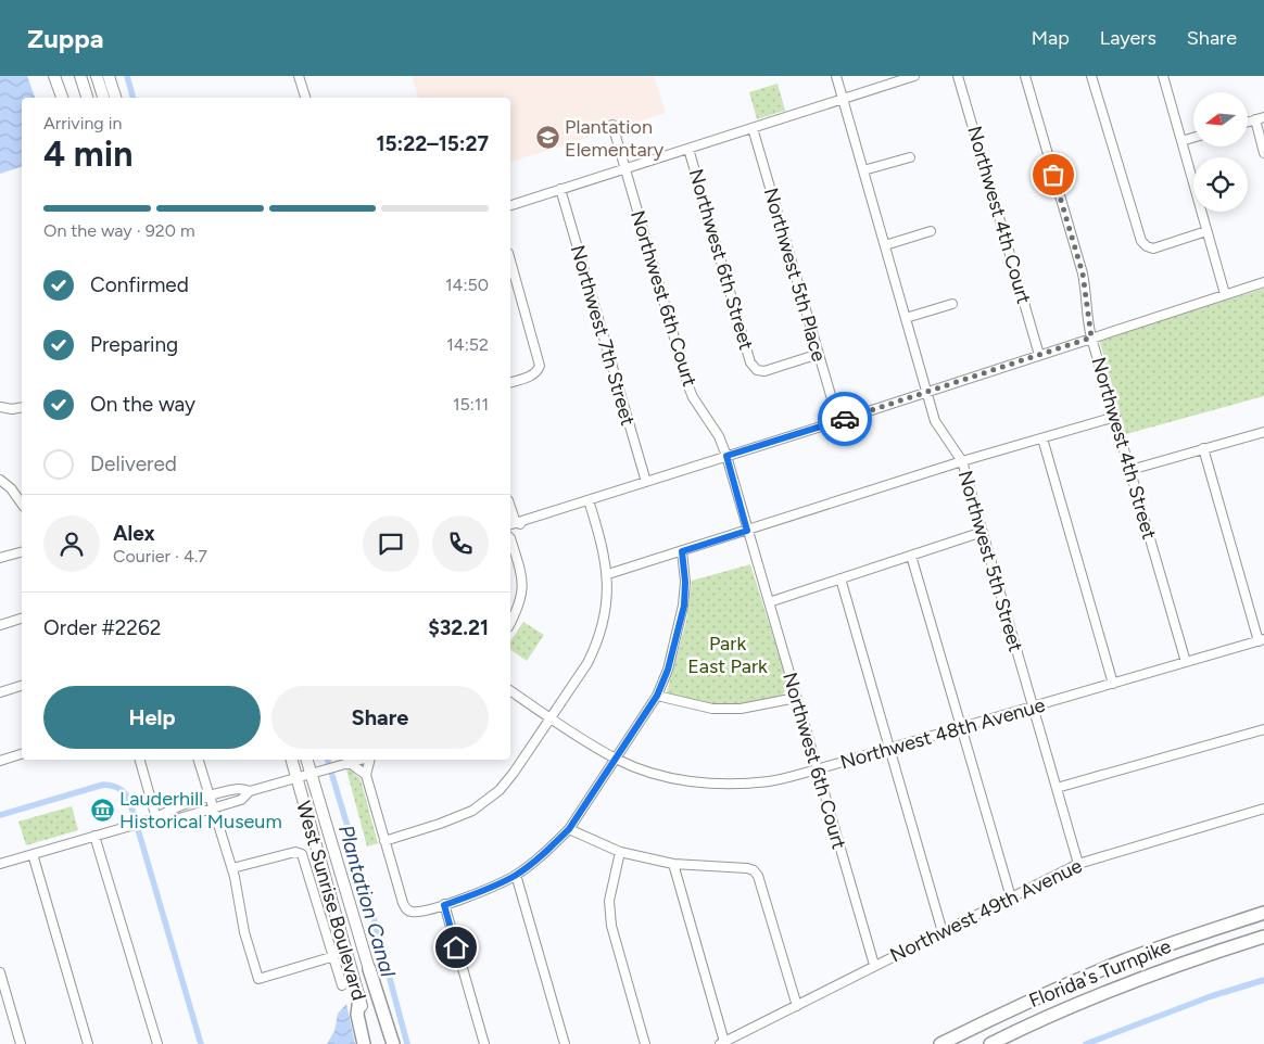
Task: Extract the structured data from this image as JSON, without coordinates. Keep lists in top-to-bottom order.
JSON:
{
  "streets": {
    "highway": ["Florida's Turnpike"],
    "main road": ["West Sunrise Boulevard"],
    "street": [
      "Northwest 4th Court",
      "Northwest 6th Street",
      "Northwest 5th Place",
      "Northwest 6th Court",
      "Northwest 7th Street",
      "Northwest 4th Street",
      "Northwest 5th Street",
      "Northwest 48th Avenue",
      "Northwest 49th Avenue"
    ]
  },
  "crossings": [
    ["Northwest 6th Street", "Northwest 5th Place"],
    ["Northwest 6th Court", "Northwest 48th Avenue"],
    ["Northwest 6th Court", "Northwest 49th Avenue"],
    ["Northwest 4th Street", "Northwest 48th Avenue"],
    ["Northwest 5th Street", "Northwest 48th Avenue"],
    ["Northwest 5th Street", "Northwest 49th Avenue"]
  ],
  "water": ["Plantation Canal"],
  "parks": ["Park East Park"],
  "places": {
    "school or university": ["Plantation Elementary"],
    "museum": ["Lauderhill Historical Museum"]
  },
  "north": "left",
  "page": {
    "header": "Zuppa",
    "nav": ["Map", "Layers", "Share"],
    "heading": ["4 min", "Arriving in", "15:22–15:27"],
    "panel": [
      "Alex",
      "Courier · 4.7",
      "Order #2262",
      "$32.21"
    ],
    "bar": "On the way · 920 m",
    "list": [
      ["Confirmed", "14:50"],
      ["Preparing", "14:52"],
      ["On the way", "15:11"],
      "Delivered"
    ],
    "buttons": ["Help", "Share"]
  }
}
